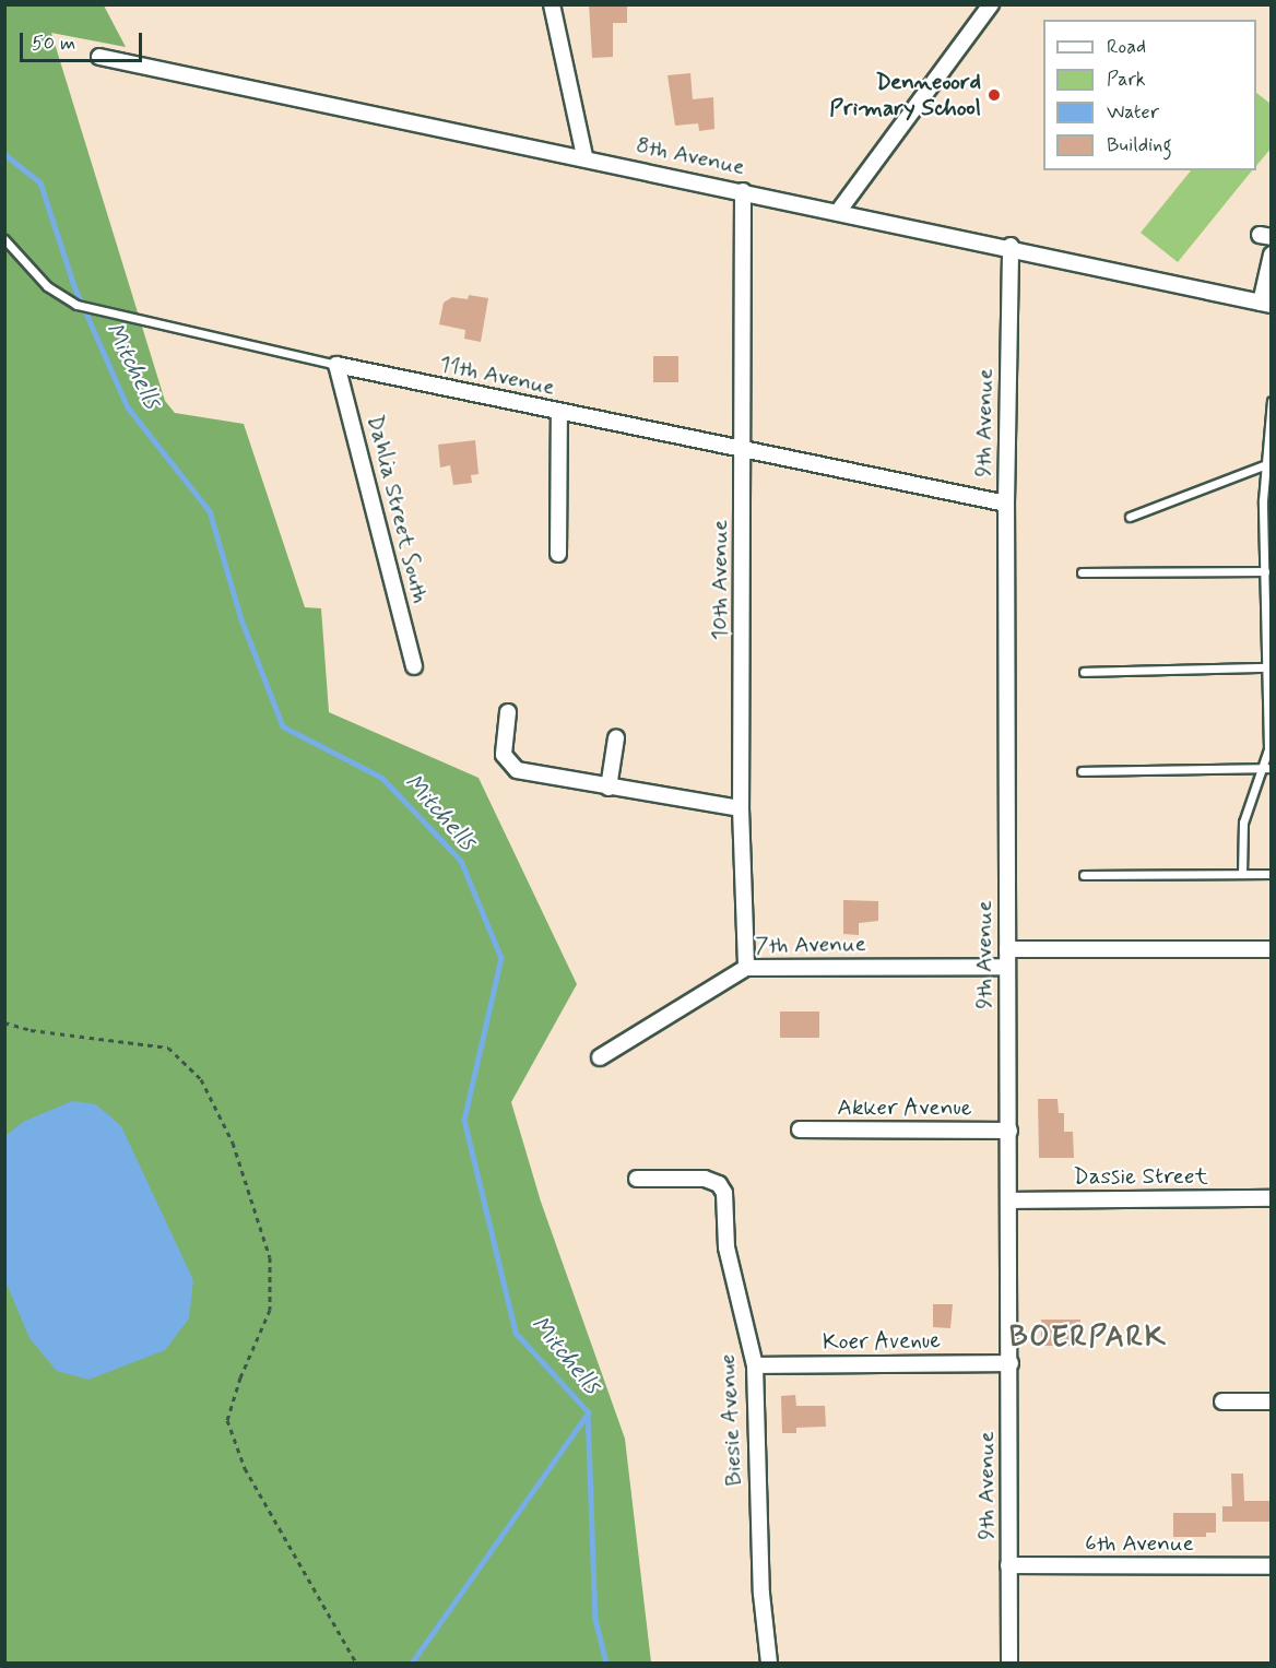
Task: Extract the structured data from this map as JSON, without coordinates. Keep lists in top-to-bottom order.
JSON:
{
  "streets": {
    "street": [
      "8th Avenue",
      "11th Avenue",
      "9th Avenue",
      "Dahlia Street South",
      "10th Avenue",
      "7th Avenue",
      "Akker Avenue",
      "Dassie Street",
      "Koer Avenue",
      "Biesie Avenue",
      "6th Avenue"
    ]
  },
  "crossings": [
    ["8th Avenue", "9th Avenue"],
    ["8th Avenue", "10th Avenue"],
    ["11th Avenue", "9th Avenue"],
    ["11th Avenue", "Dahlia Street South"],
    ["11th Avenue", "10th Avenue"],
    ["9th Avenue", "7th Avenue"],
    ["9th Avenue", "Akker Avenue"],
    ["9th Avenue", "Dassie Street"],
    ["9th Avenue", "Koer Avenue"],
    ["9th Avenue", "6th Avenue"],
    ["10th Avenue", "7th Avenue"],
    ["Koer Avenue", "Biesie Avenue"]
  ],
  "districts": ["BOERPARK"],
  "water": ["Mitchells"],
  "places": ["Denneoord Primary School"],
  "legend": [
    "Road",
    "Park",
    "Water",
    "Building"
  ],
  "scale_bar": "50 m"
}
